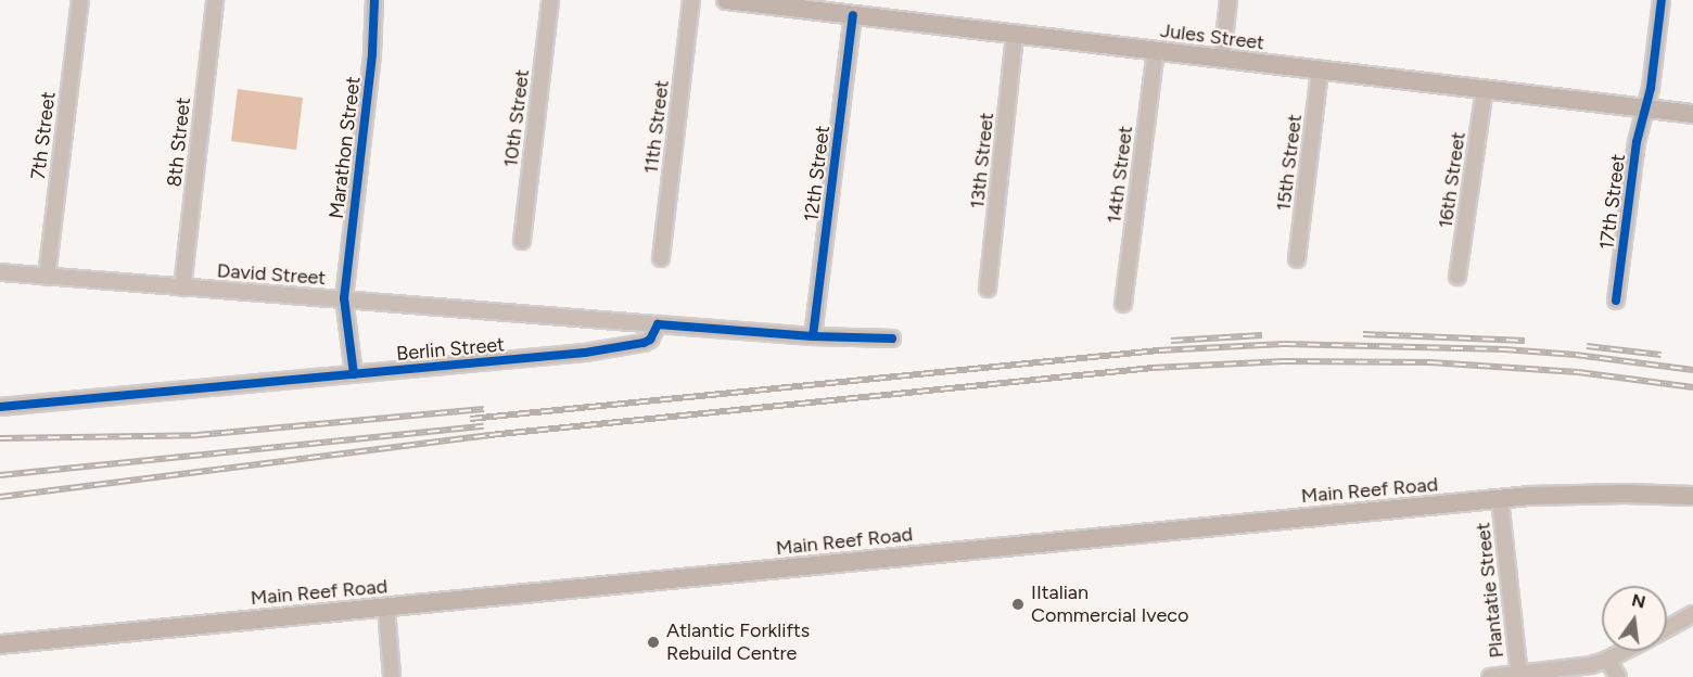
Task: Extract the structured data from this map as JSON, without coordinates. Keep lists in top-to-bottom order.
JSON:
{
  "streets": {
    "main road": ["Jules Street", "Main Reef Road"],
    "street": [
      "10th Street",
      "11th Street",
      "7th Street",
      "8th Street",
      "Marathon Street",
      "13th Street",
      "15th Street",
      "12th Street",
      "14th Street",
      "16th Street",
      "17th Street",
      "David Street",
      "Berlin Street",
      "Plantatie Street"
    ]
  },
  "crossings": [
    ["Jules Street", "13th Street"],
    ["Jules Street", "15th Street"],
    ["Jules Street", "12th Street"],
    ["Jules Street", "14th Street"],
    ["Jules Street", "16th Street"],
    ["Jules Street", "17th Street"],
    ["7th Street", "David Street"],
    ["8th Street", "David Street"],
    ["Marathon Street", "David Street"],
    ["Marathon Street", "Berlin Street"],
    ["David Street", "Berlin Street"],
    ["Main Reef Road", "Plantatie Street"]
  ],
  "places": ["IItalian Commercial Iveco", "Atlantic Forklifts Rebuild Centre"],
  "north": "top"
}
